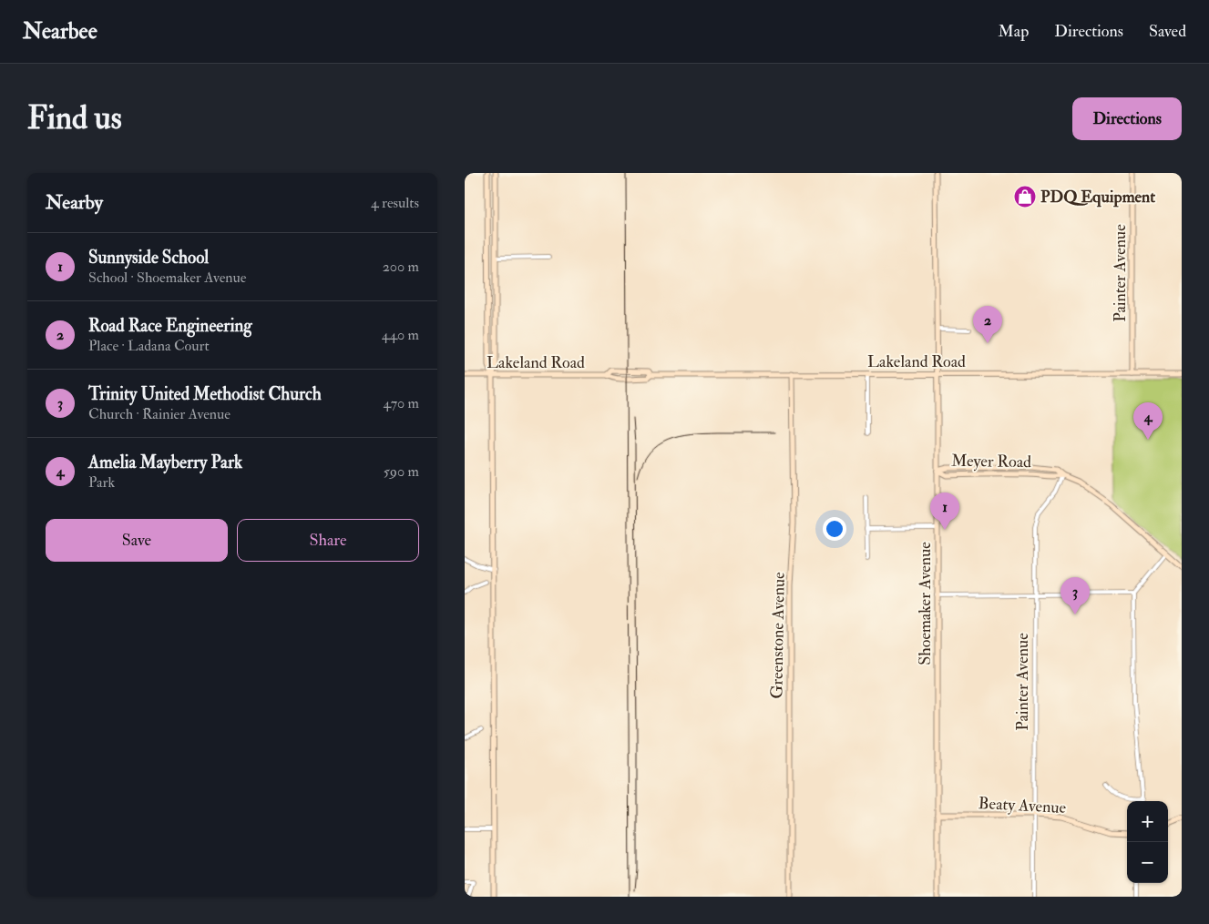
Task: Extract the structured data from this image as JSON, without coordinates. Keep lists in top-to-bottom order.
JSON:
{
  "streets": {
    "main road": [
      "Painter Avenue",
      "Lakeland Road",
      "Meyer Road",
      "Shoemaker Avenue",
      "Greenstone Avenue",
      "Beaty Avenue"
    ]
  },
  "crossings": [
    ["Painter Avenue", "Lakeland Road"],
    ["Painter Avenue", "Meyer Road"],
    ["Painter Avenue", "Beaty Avenue"],
    ["Lakeland Road", "Shoemaker Avenue"],
    ["Lakeland Road", "Greenstone Avenue"],
    ["Meyer Road", "Shoemaker Avenue"],
    ["Shoemaker Avenue", "Beaty Avenue"]
  ],
  "places": {
    "shop": ["PDQ Equipment"]
  },
  "page": {
    "header": "Nearbee",
    "nav": ["Map", "Directions", "Saved"],
    "buttons": [
      "Directions",
      ["Save", "Share"]
    ],
    "title": "Find us",
    "heading": ["Nearby", "4 results"],
    "list": [
      {
        "mark": "1",
        "name": "Sunnyside School",
        "note": "School · Shoemaker Avenue",
        "value": "200 m"
      },
      {
        "mark": "2",
        "name": "Road Race Engineering",
        "note": "Place · Ladana Court",
        "value": "440 m"
      },
      {
        "mark": "3",
        "name": "Trinity United Methodist Church",
        "note": "Church · Rainier Avenue",
        "value": "470 m"
      },
      {
        "mark": "4",
        "name": "Amelia Mayberry Park",
        "note": "Park",
        "value": "590 m"
      }
    ],
    "pins": [
      "2",
      "4",
      "1",
      "3"
    ],
    "map_buttons": ["+", "−"]
  }
}
